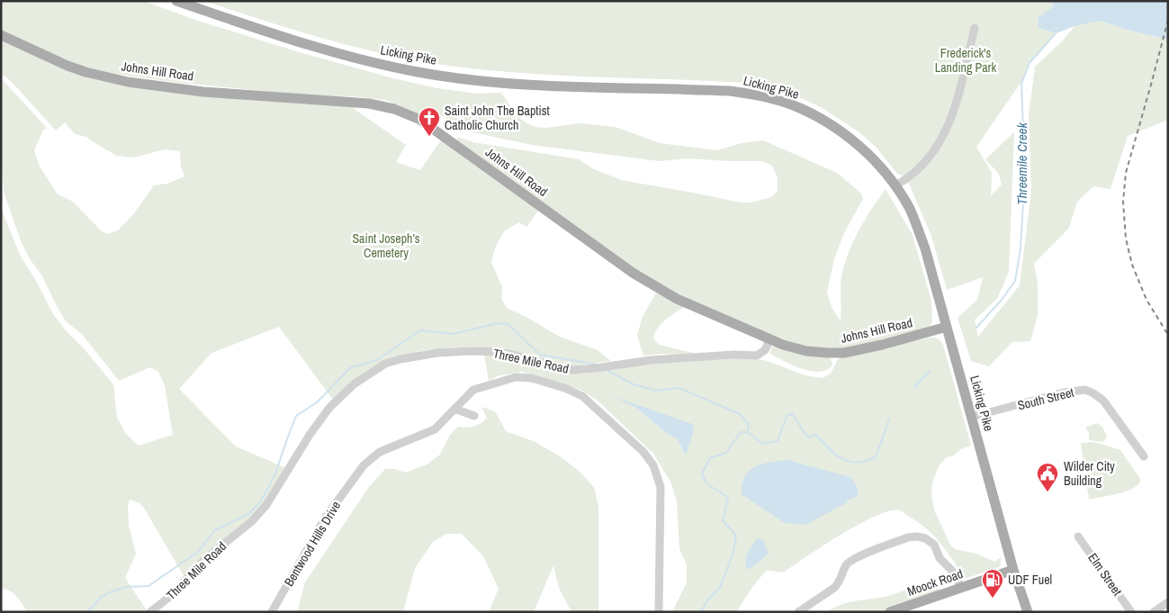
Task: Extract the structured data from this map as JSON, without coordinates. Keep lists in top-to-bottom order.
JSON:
{
  "streets": {
    "main road": ["Licking Pike", "Johns Hill Road", "Moock Road"],
    "street": [
      "Three Mile Road",
      "South Street",
      "Bentwood Hills Drive",
      "Elm Street"
    ]
  },
  "crossings": [
    ["Licking Pike", "Johns Hill Road"],
    ["Licking Pike", "South Street"],
    ["Licking Pike", "Moock Road"],
    ["Johns Hill Road", "Three Mile Road"]
  ],
  "water": ["Threemile Creek"],
  "parks": ["Frederick's Landing Park", "Saint Joseph’s Cemetery"],
  "places": {
    "church": ["Saint John The Baptist Catholic Church"],
    "public building": ["Wilder City Building"],
    "fuel station": ["UDF Fuel"]
  }
}
